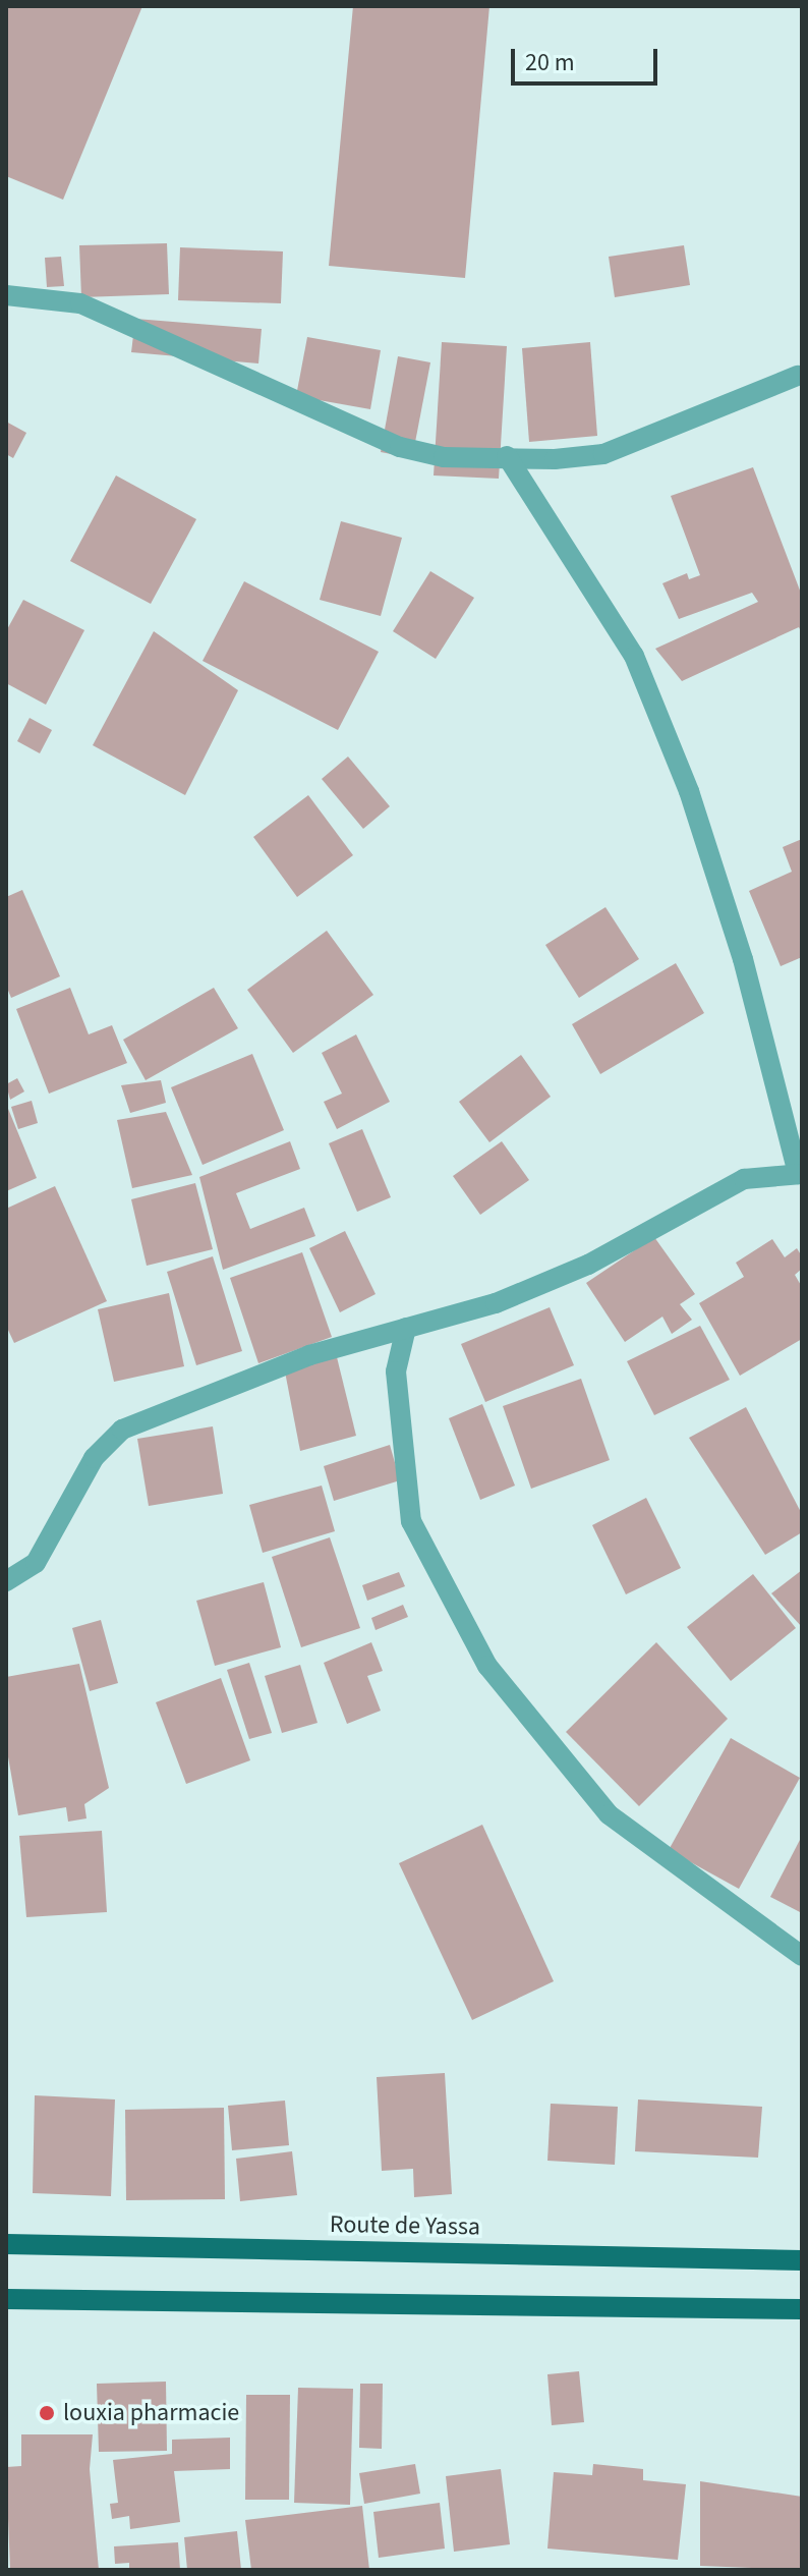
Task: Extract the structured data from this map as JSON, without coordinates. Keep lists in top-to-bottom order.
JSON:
{
  "streets": {
    "main road": ["Route de Yassa"]
  },
  "places": ["louxia pharmacie"],
  "scale_bar": "20 m"
}
